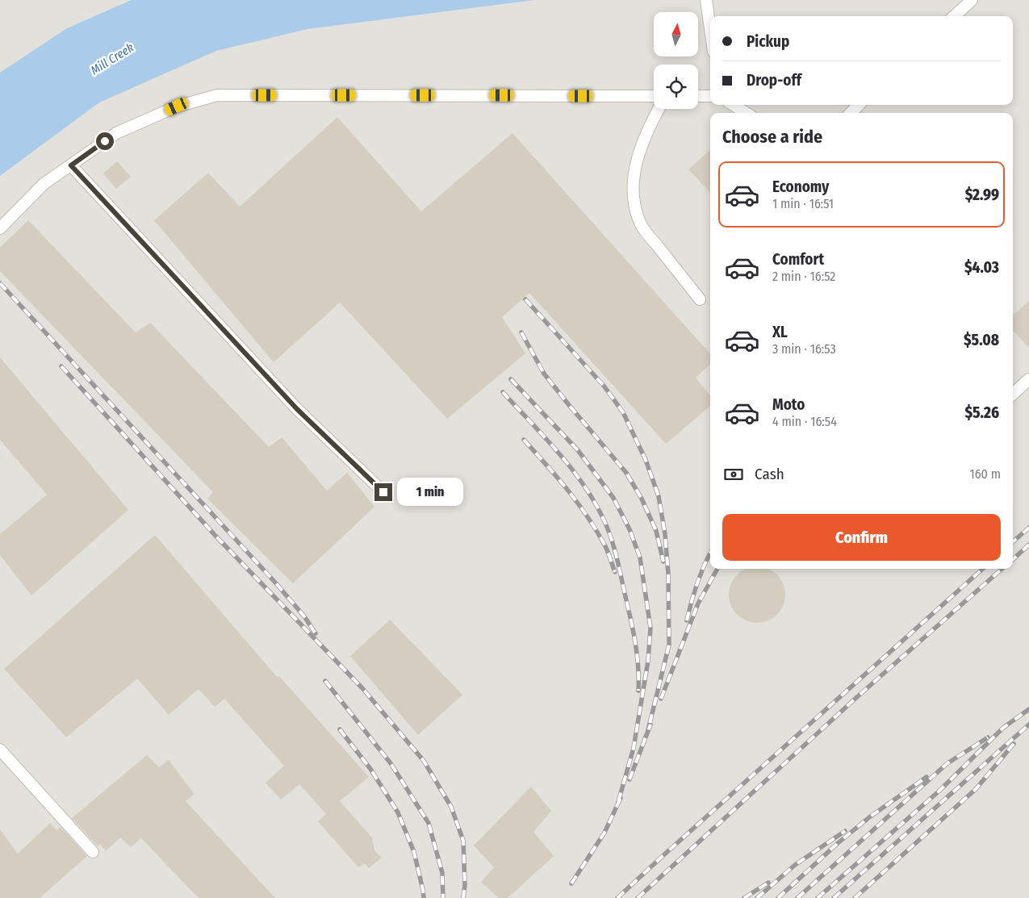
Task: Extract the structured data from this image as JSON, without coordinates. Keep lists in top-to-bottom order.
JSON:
{
  "water": ["Mill Creek"],
  "north": "top",
  "page": {
    "banner": ["Pickup", "Drop-off"],
    "heading": "Choose a ride",
    "list": [
      {
        "name": "Economy",
        "note": "1 min · 16:51",
        "value": "$2.99"
      },
      {
        "name": "Comfort",
        "note": "2 min · 16:52",
        "value": "$4.03"
      },
      {
        "name": "XL",
        "note": "3 min · 16:53",
        "value": "$5.08"
      },
      {
        "name": "Moto",
        "note": "4 min · 16:54",
        "value": "$5.26"
      }
    ],
    "pay": ["Cash", "160 m"],
    "bubble": "1 min",
    "buttons": "Confirm"
  }
}
